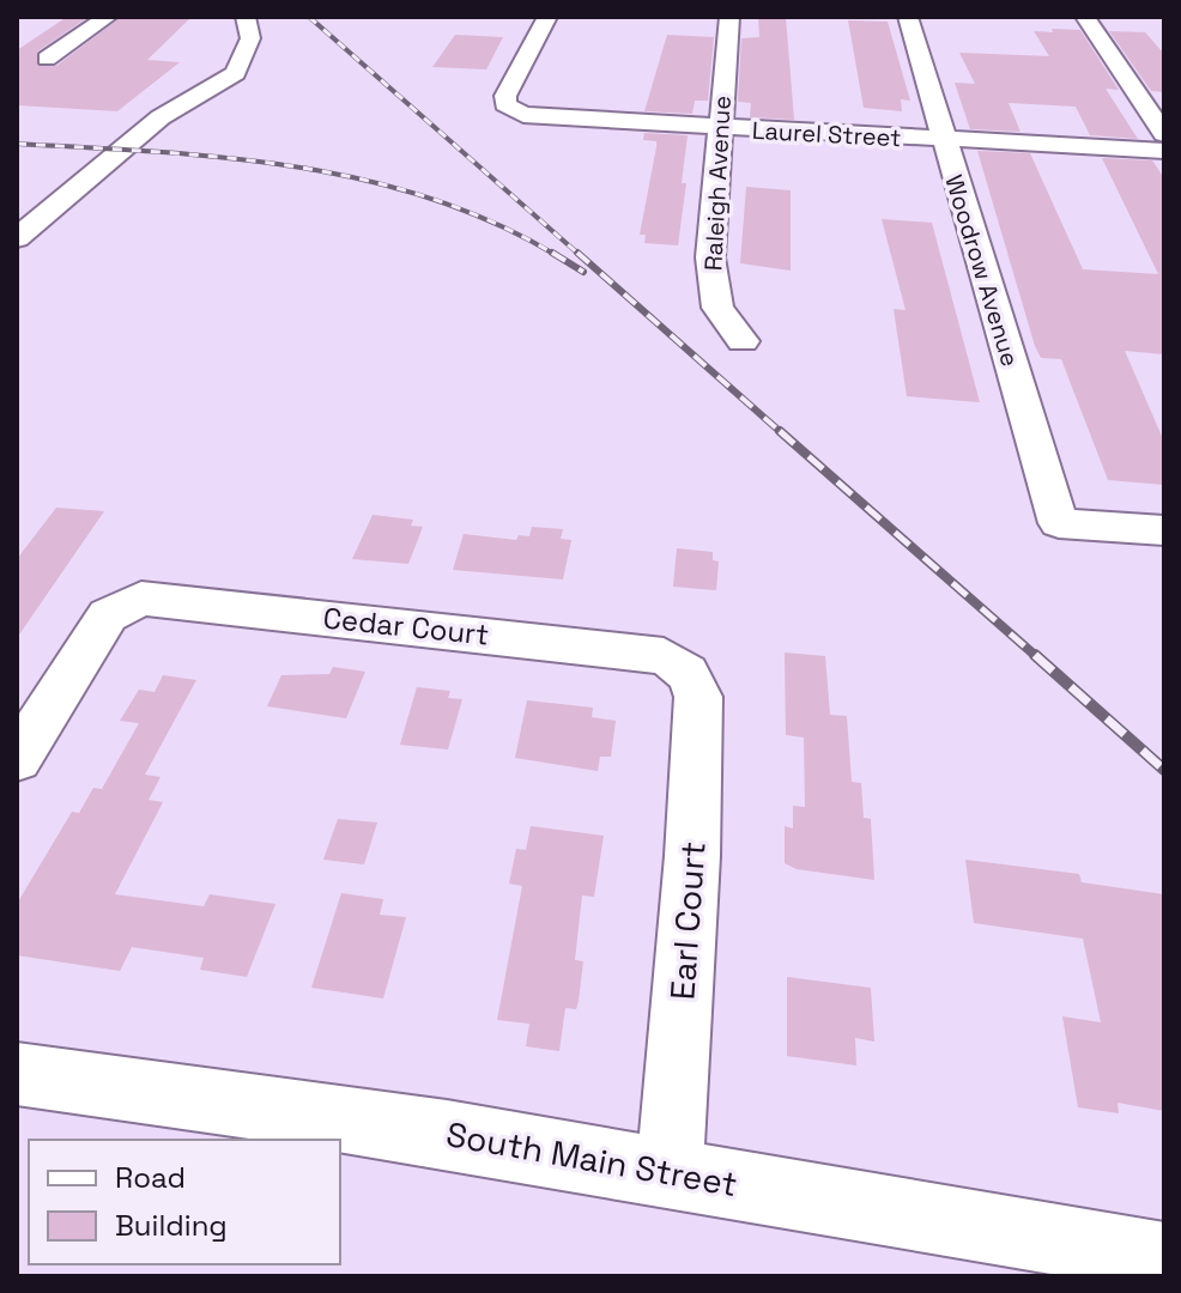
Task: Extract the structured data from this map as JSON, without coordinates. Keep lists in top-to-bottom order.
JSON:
{
  "streets": {
    "street": [
      "Laurel Street",
      "Raleigh Avenue",
      "Woodrow Avenue",
      "Cedar Court",
      "Earl Court",
      "South Main Street"
    ]
  },
  "crossings": [
    ["Laurel Street", "Raleigh Avenue"],
    ["Laurel Street", "Woodrow Avenue"],
    ["Cedar Court", "Earl Court"],
    ["Earl Court", "South Main Street"]
  ],
  "legend": ["Road", "Building"]
}
